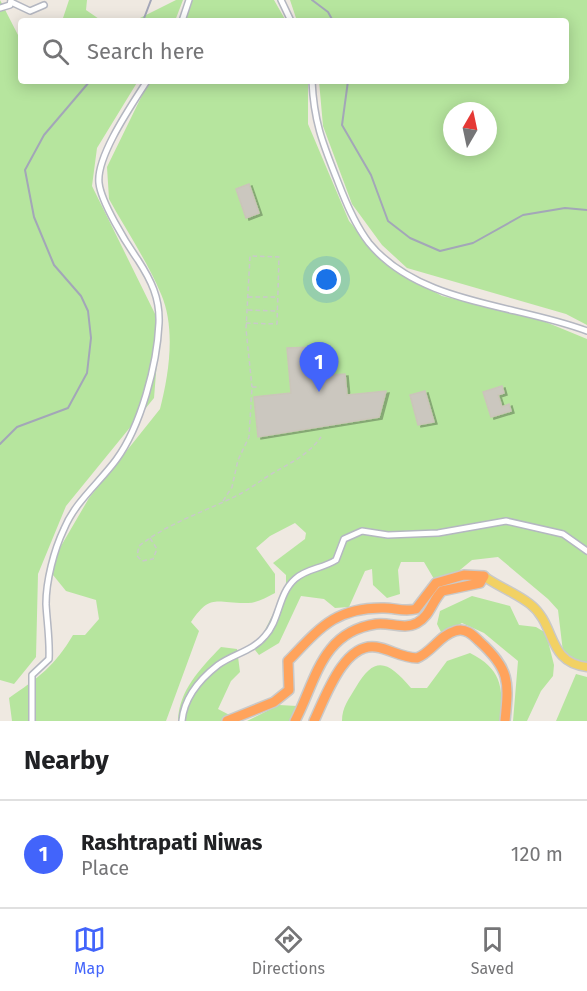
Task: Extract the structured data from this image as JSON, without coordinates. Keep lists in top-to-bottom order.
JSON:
{
  "north": "top",
  "page": {
    "search": "Search here",
    "pins": "1",
    "heading": "Nearby",
    "list": [
      {
        "mark": "1",
        "name": "Rashtrapati Niwas",
        "note": "Place",
        "value": "120 m"
      }
    ],
    "nav": ["Map", "Directions", "Saved"]
  }
}
